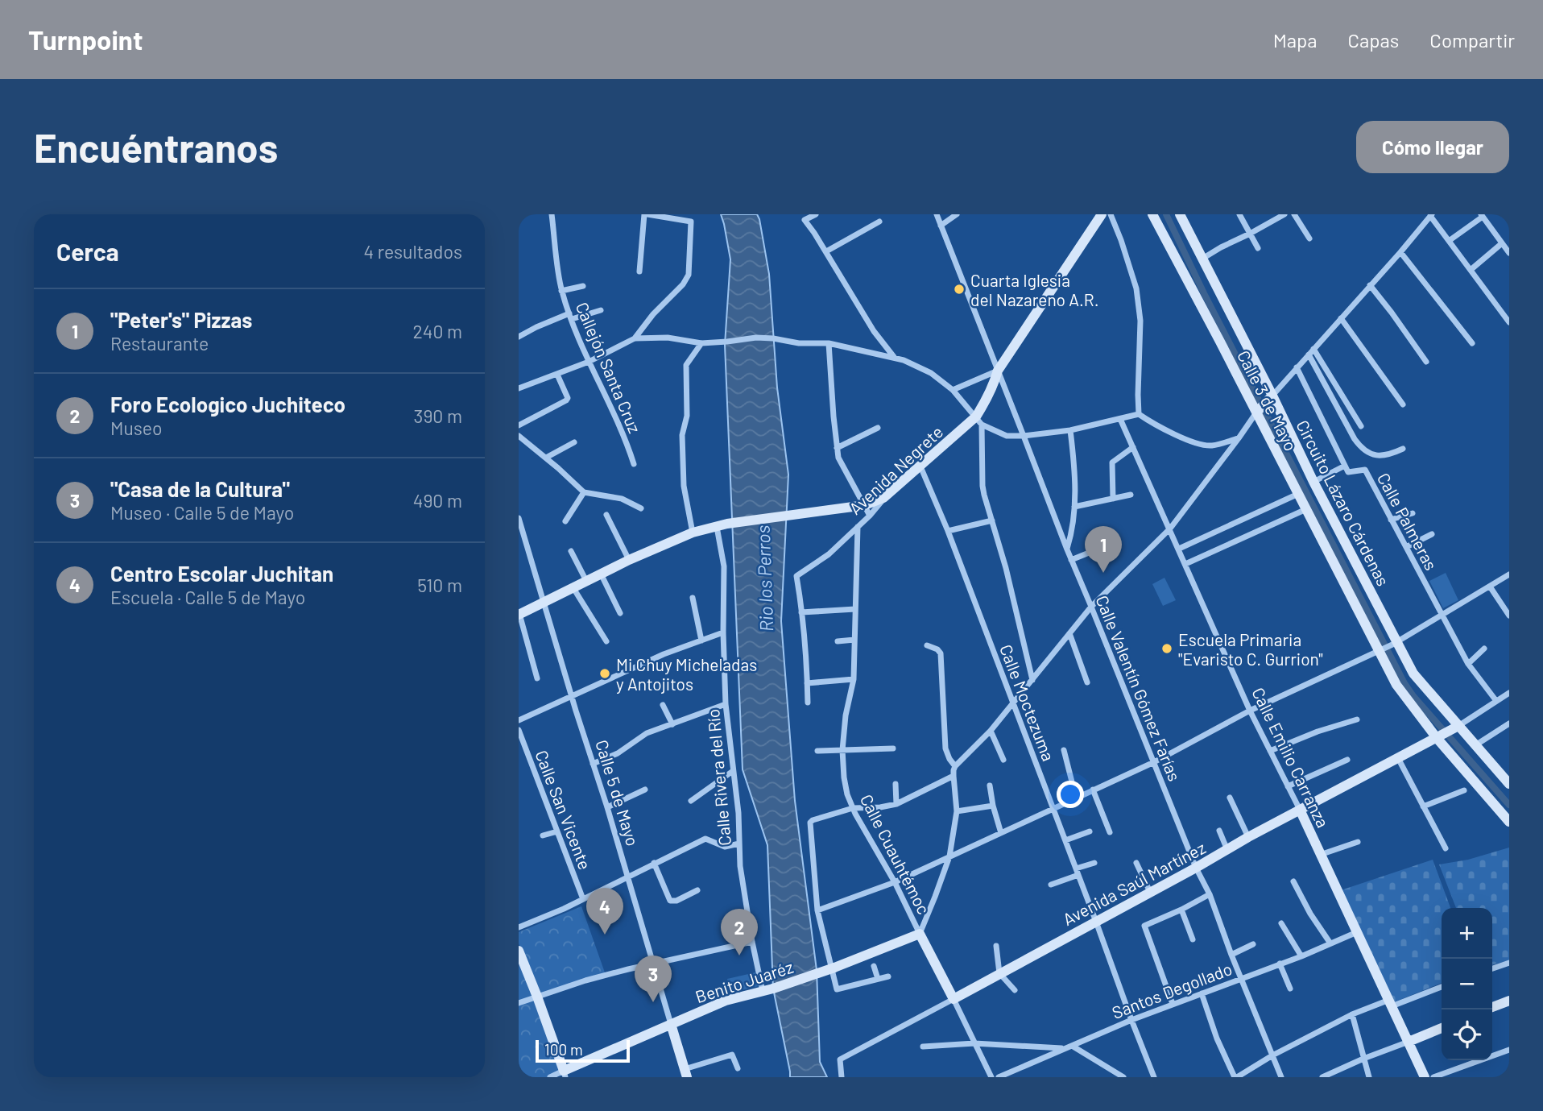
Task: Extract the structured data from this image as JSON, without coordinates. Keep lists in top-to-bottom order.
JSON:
{
  "streets": {
    "street": [
      "Callejón Santa Cruz",
      "Calle 3 de Mayo",
      "Avenida Negrete",
      "Circuito Lázaro Cárdenas",
      "Calle Palmeras",
      "Calle Valentín Gómez Farías",
      "Calle Moctezuma",
      "Calle Emilio Carranza",
      "Calle Rivera del Río",
      "Calle 5 de Mayo",
      "Calle San Vicente",
      "Calle Cuauhtémoc",
      "Avenida Saúl Martínez",
      "Benito Juaréz",
      "Santos Degollado"
    ]
  },
  "crossings": [
    ["Calle 3 de Mayo", "Circuito Lázaro Cárdenas"],
    ["Calle 3 de Mayo", "Avenida Saúl Martínez"],
    ["Avenida Negrete", "Calle Valentín Gómez Farías"],
    ["Avenida Negrete", "Calle Moctezuma"],
    ["Avenida Negrete", "Calle Rivera del Río"],
    ["Avenida Negrete", "Calle 5 de Mayo"],
    ["Avenida Negrete", "Calle Cuauhtémoc"],
    ["Circuito Lázaro Cárdenas", "Avenida Saúl Martínez"],
    ["Calle Valentín Gómez Farías", "Avenida Saúl Martínez"],
    ["Calle Valentín Gómez Farías", "Santos Degollado"],
    ["Calle Moctezuma", "Avenida Saúl Martínez"],
    ["Calle Moctezuma", "Santos Degollado"],
    ["Calle Emilio Carranza", "Avenida Saúl Martínez"],
    ["Calle Emilio Carranza", "Santos Degollado"],
    ["Calle Rivera del Río", "Benito Juaréz"],
    ["Calle 5 de Mayo", "Benito Juaréz"],
    ["Calle Cuauhtémoc", "Avenida Saúl Martínez"],
    ["Calle Cuauhtémoc", "Benito Juaréz"]
  ],
  "water": ["Rio los Perros"],
  "places": ["Cuarta Iglesia del Nazareno A.R.", "Escuela Primaria \"Evaristo C. Gurrion\"", "Mi Chuy Micheladas y Antojitos"],
  "scale_bar": "100 m",
  "page": {
    "header": "Turnpoint",
    "nav": ["Mapa", "Capas", "Compartir"],
    "buttons": "Cómo llegar",
    "title": "Encuéntranos",
    "heading": ["Cerca", "4 resultados"],
    "list": [
      {
        "mark": "1",
        "name": "\"Peter's\" Pizzas",
        "note": "Restaurante",
        "value": "240 m"
      },
      {
        "mark": "2",
        "name": "Foro Ecologico Juchiteco",
        "note": "Museo",
        "value": "390 m"
      },
      {
        "mark": "3",
        "name": "\"Casa de la Cultura\"",
        "note": "Museo · Calle 5 de Mayo",
        "value": "490 m"
      },
      {
        "mark": "4",
        "name": "Centro Escolar Juchitan",
        "note": "Escuela · Calle 5 de Mayo",
        "value": "510 m"
      }
    ],
    "pins": [
      "1",
      "4",
      "2",
      "3"
    ],
    "map_buttons": ["+", "−"],
    "scale": "100 m"
  }
}
